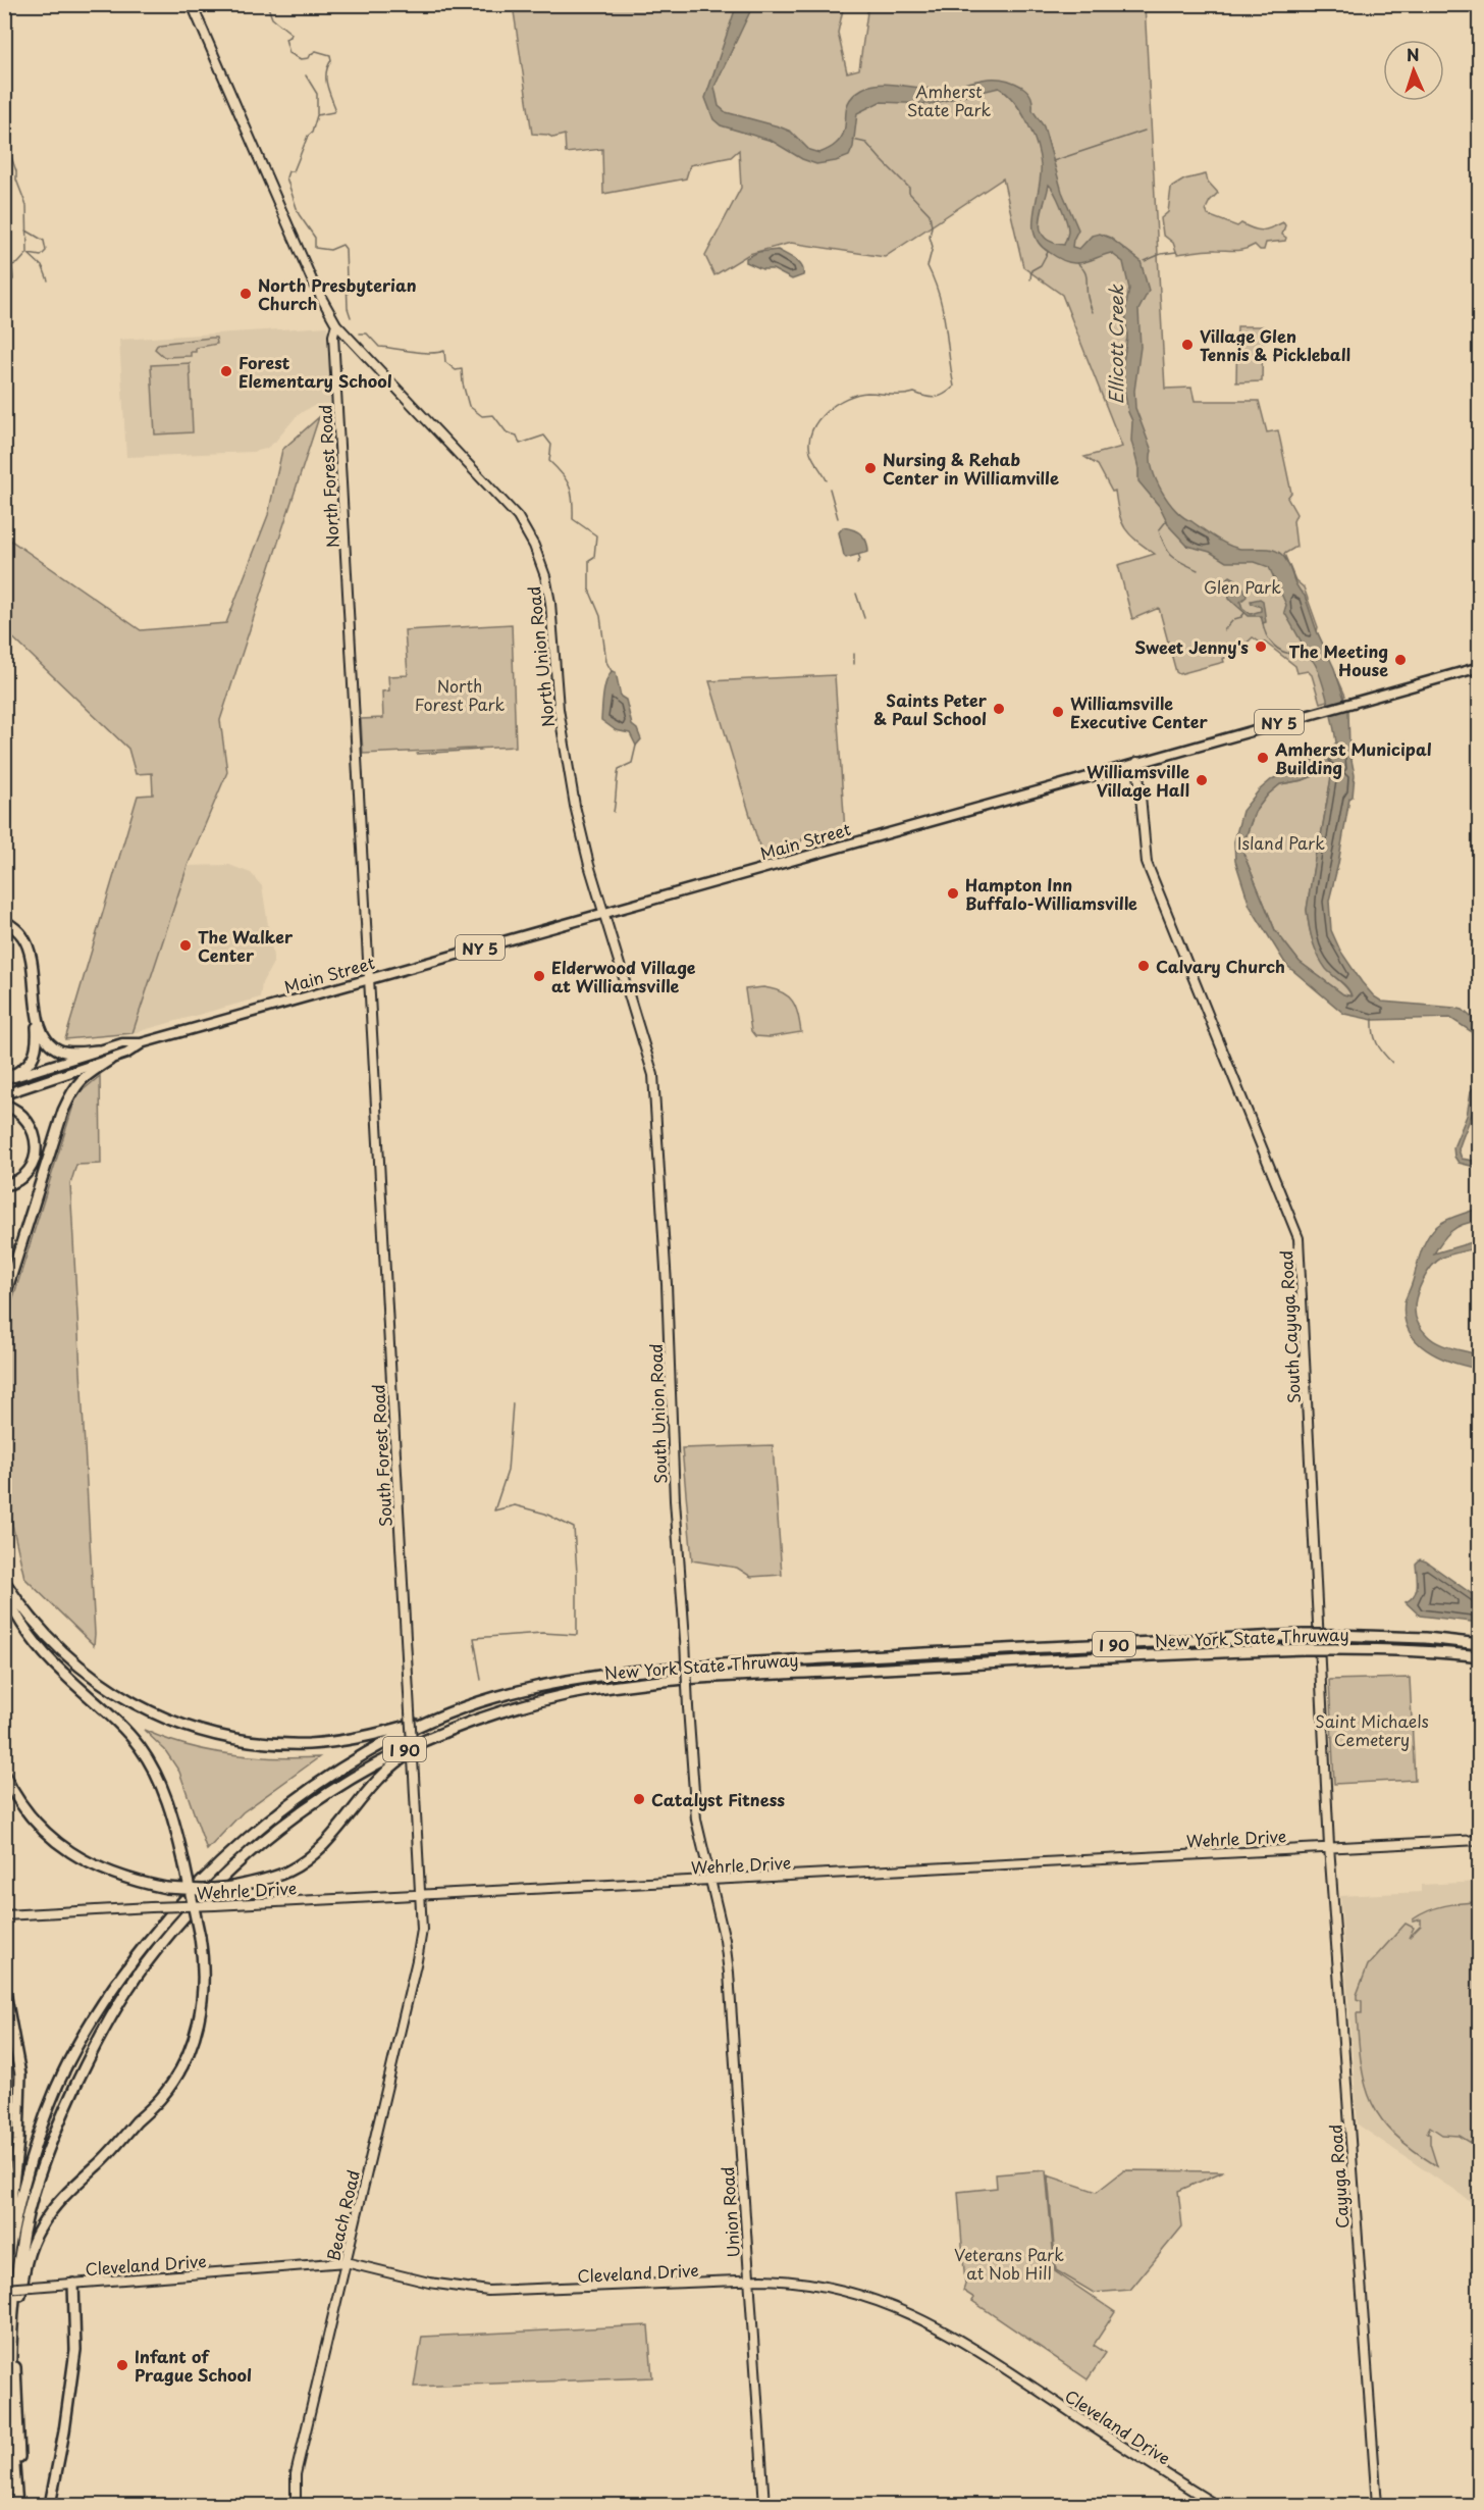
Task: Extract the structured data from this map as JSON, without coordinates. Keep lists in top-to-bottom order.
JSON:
{
  "streets": {
    "highway": ["New York State Thruway", "I 90"],
    "main road": ["NY 5", "Main Street"],
    "street": [
      "North Forest Road",
      "North Union Road",
      "South Cayuga Road",
      "South Union Road",
      "South Forest Road",
      "Wehrle Drive",
      "Cayuga Road",
      "Union Road",
      "Beach Road",
      "Cleveland Drive"
    ]
  },
  "crossings": [
    ["North Forest Road", "North Union Road"],
    ["North Forest Road", "Main Street"],
    ["North Forest Road", "South Forest Road"],
    ["North Union Road", "Main Street"],
    ["North Union Road", "South Union Road"],
    ["Main Street", "South Cayuga Road"],
    ["Main Street", "South Union Road"],
    ["Main Street", "South Forest Road"],
    ["South Cayuga Road", "Wehrle Drive"],
    ["South Cayuga Road", "Cayuga Road"],
    ["South Union Road", "Wehrle Drive"],
    ["South Union Road", "Union Road"],
    ["South Forest Road", "Wehrle Drive"],
    ["South Forest Road", "Beach Road"],
    ["Wehrle Drive", "Cayuga Road"],
    ["Union Road", "Cleveland Drive"],
    ["Beach Road", "Cleveland Drive"]
  ],
  "water": ["Ellicott Creek"],
  "parks": [
    "Amherst State Park",
    "Glen Park",
    "North Forest Park",
    "Island Park",
    "Saint Michaels Cemetery",
    "Veterans Park at Nob Hill"
  ],
  "places": [
    "North Presbyterian Church",
    "Village Glen Tennis & Pickleball",
    "Forest Elementary School",
    "Nursing & Rehab Center in Williamville",
    "Sweet Jenny's",
    "The Meeting House",
    "Saints Peter & Paul School",
    "Williamsville Executive Center",
    "Amherst Municipal Building",
    "Williamsville Village Hall",
    "Hampton Inn Buffalo-Williamsville",
    "The Walker Center",
    "Calvary Church",
    "Elderwood Village at Williamsville",
    "Catalyst Fitness",
    "Infant of Prague School"
  ],
  "north": "top"
}
